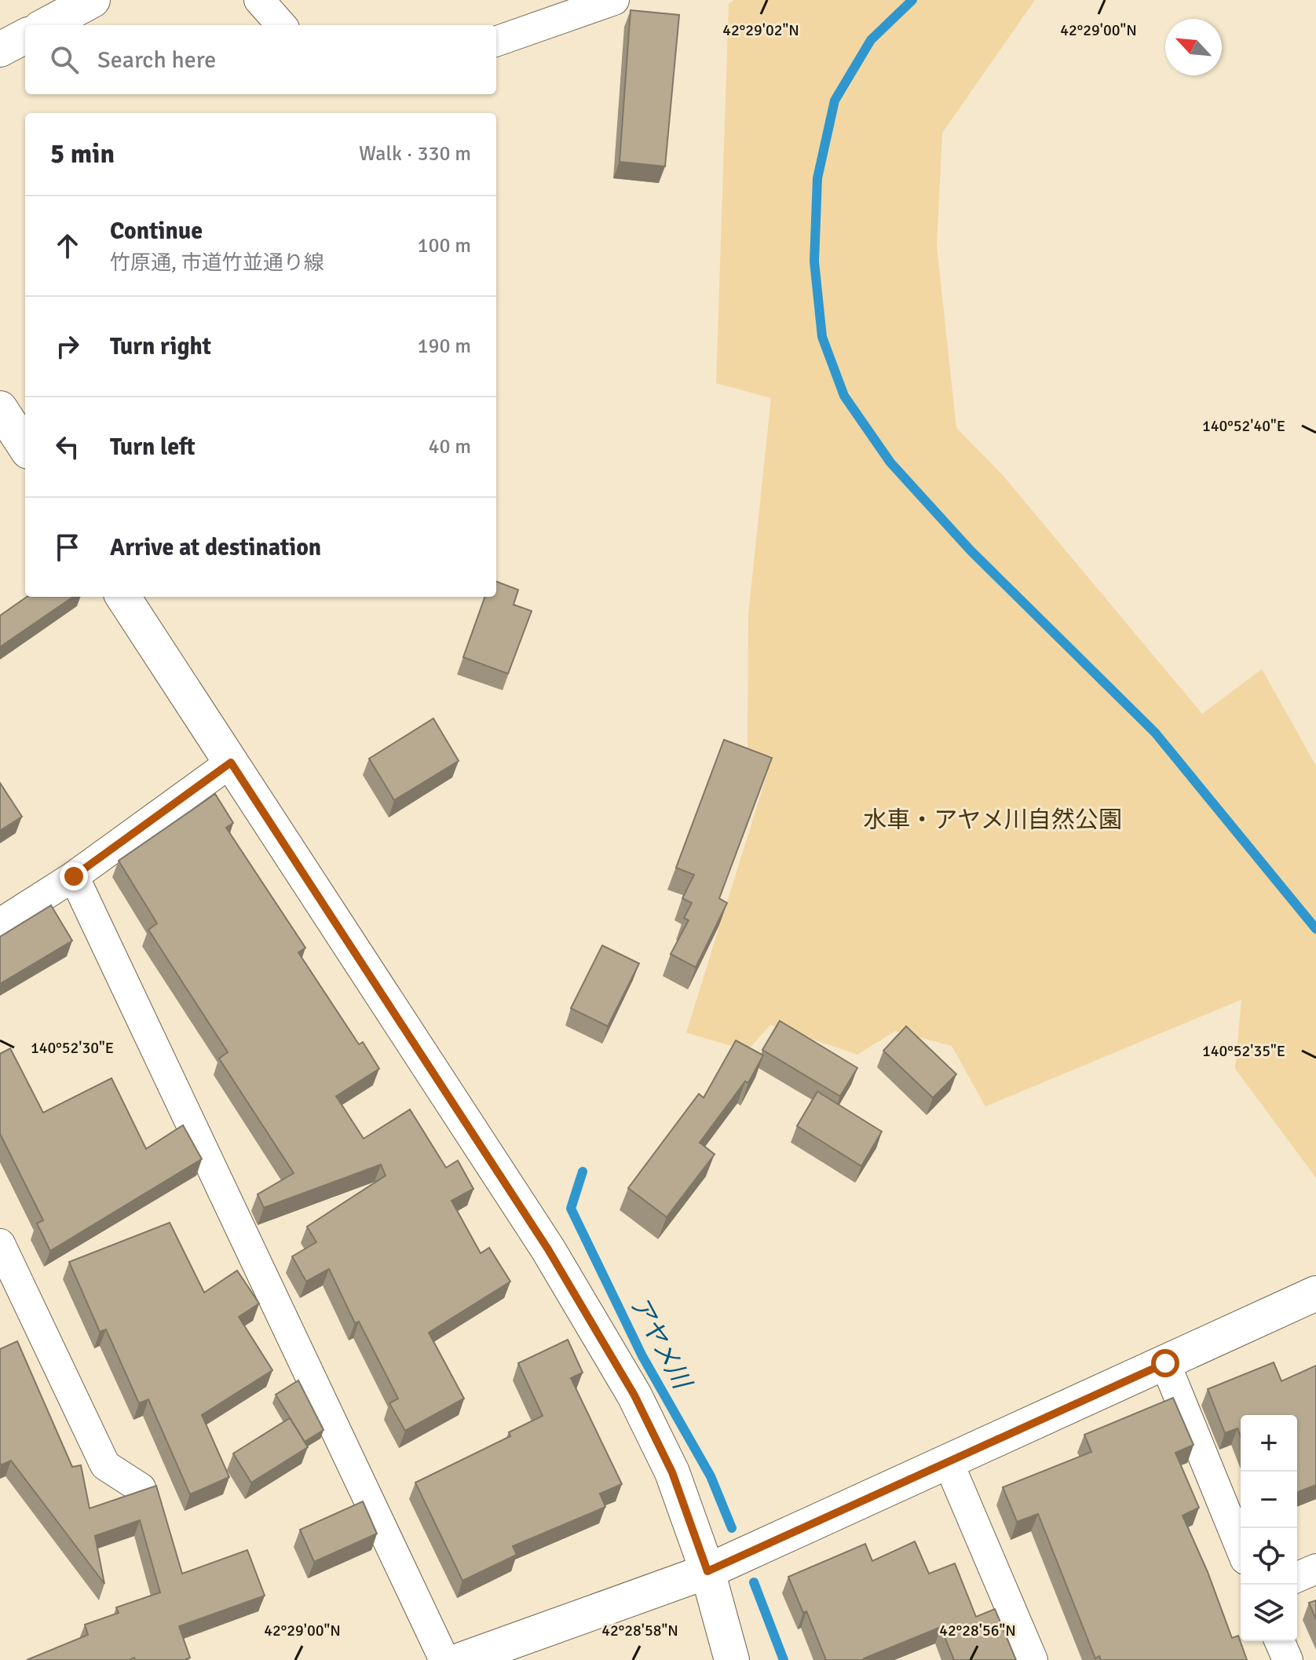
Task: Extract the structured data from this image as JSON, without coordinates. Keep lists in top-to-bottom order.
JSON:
{
  "water": ["アヤメ川"],
  "parks": ["水車・アヤメ川自然公園"],
  "north": "top left",
  "page": {
    "search": "Search here",
    "heading": ["5 min", "Walk · 330 m"],
    "list": [
      ["Continue", "竹原通, 市道竹並通り線", "100 m"],
      ["Turn right", "190 m"],
      ["Turn left", "40 m"],
      "Arrive at destination"
    ],
    "map_buttons": ["+", "−"]
  },
  "coordinates": [
    "42°29'02\"N",
    "42°29'00\"N",
    "140°52'40\"E",
    "140°52'30\"E",
    "140°52'35\"E",
    "42°28'58\"N",
    "42°28'56\"N"
  ]
}
